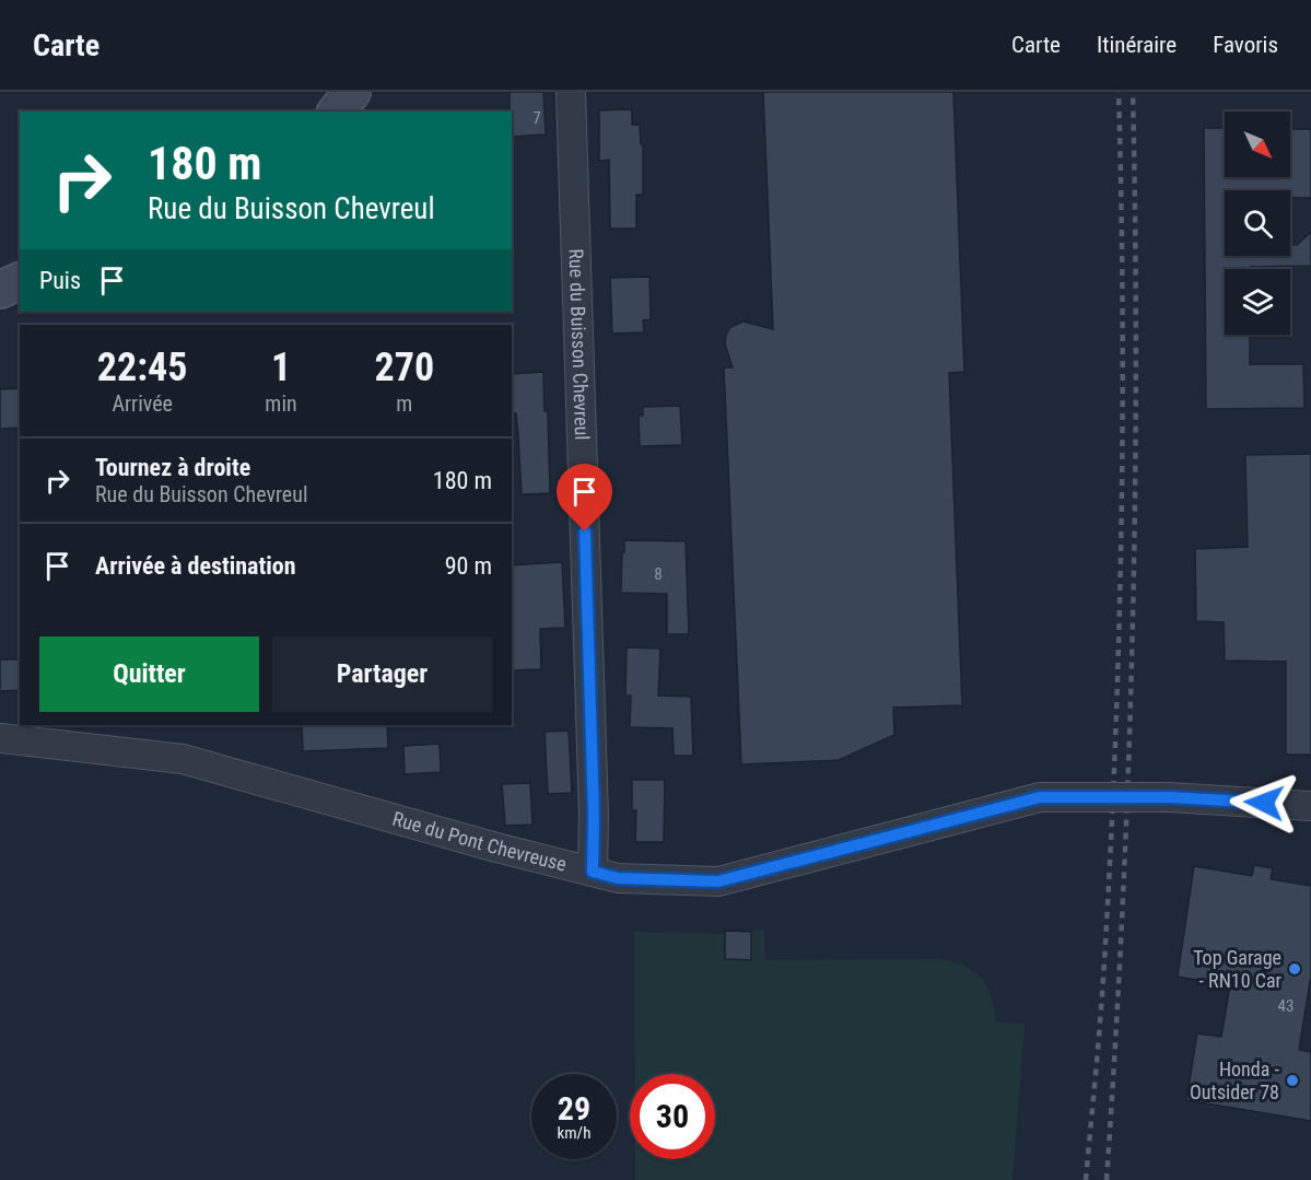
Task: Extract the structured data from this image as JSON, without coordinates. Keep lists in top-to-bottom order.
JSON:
{
  "streets": {
    "street": ["Rue du Buisson Chevreul", "Rue du Pont Chevreuse"]
  },
  "crossings": [
    ["Rue du Buisson Chevreul", "Rue du Pont Chevreuse"]
  ],
  "places": ["Top Garage - RN10 Car", "Honda - Outsider 78"],
  "house_numbers": ["7", "8", "43"],
  "north": "bottom right",
  "page": {
    "header": "Carte",
    "nav": ["Carte", "Itinéraire", "Favoris"],
    "turn": ["180 m", "Rue du Buisson Chevreul"],
    "then": "Puis",
    "eta": [
      "22:45",
      "Arrivée",
      "1",
      "min",
      "270",
      "m"
    ],
    "list": [
      {
        "name": "Tournez à droite",
        "note": "Rue du Buisson Chevreul",
        "value": "180 m"
      },
      {
        "name": "Arrivée à destination",
        "value": "90 m"
      }
    ],
    "buttons": ["Quitter", "Partager"],
    "speed": "29 km/h",
    "limit": "30"
  }
}
